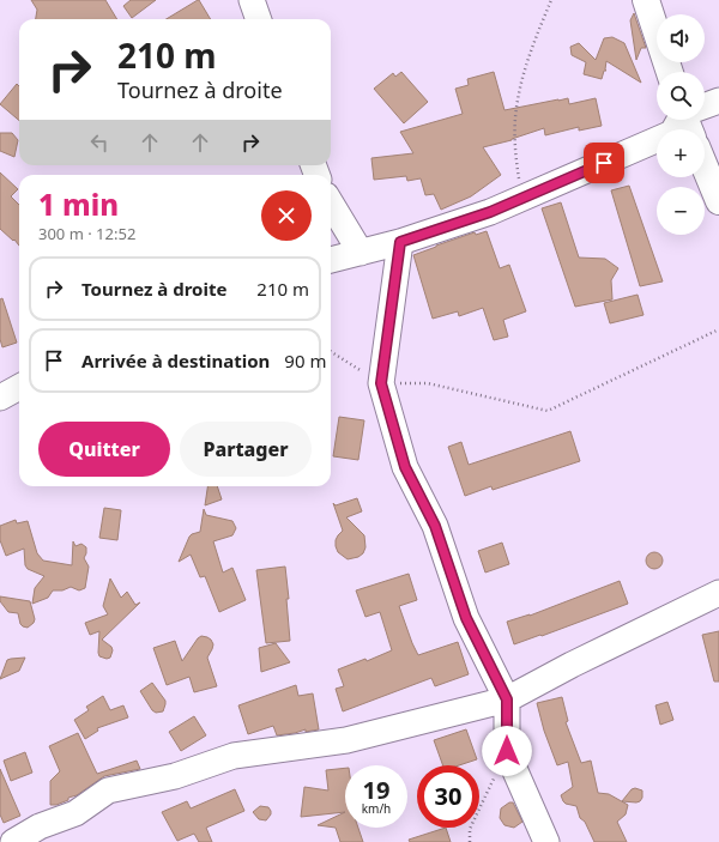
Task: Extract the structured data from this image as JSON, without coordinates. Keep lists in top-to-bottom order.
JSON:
{
  "page": {
    "map_buttons": ["+", "−"],
    "turn": ["210 m", "Tournez à droite"],
    "heading": ["1 min", "300 m · 12:52"],
    "list": [
      {
        "name": "Tournez à droite",
        "value": "210 m"
      },
      {
        "name": "Arrivée à destination",
        "value": "90 m"
      }
    ],
    "buttons": ["Quitter", "Partager"],
    "speed": "19 km/h",
    "limit": "30"
  }
}
